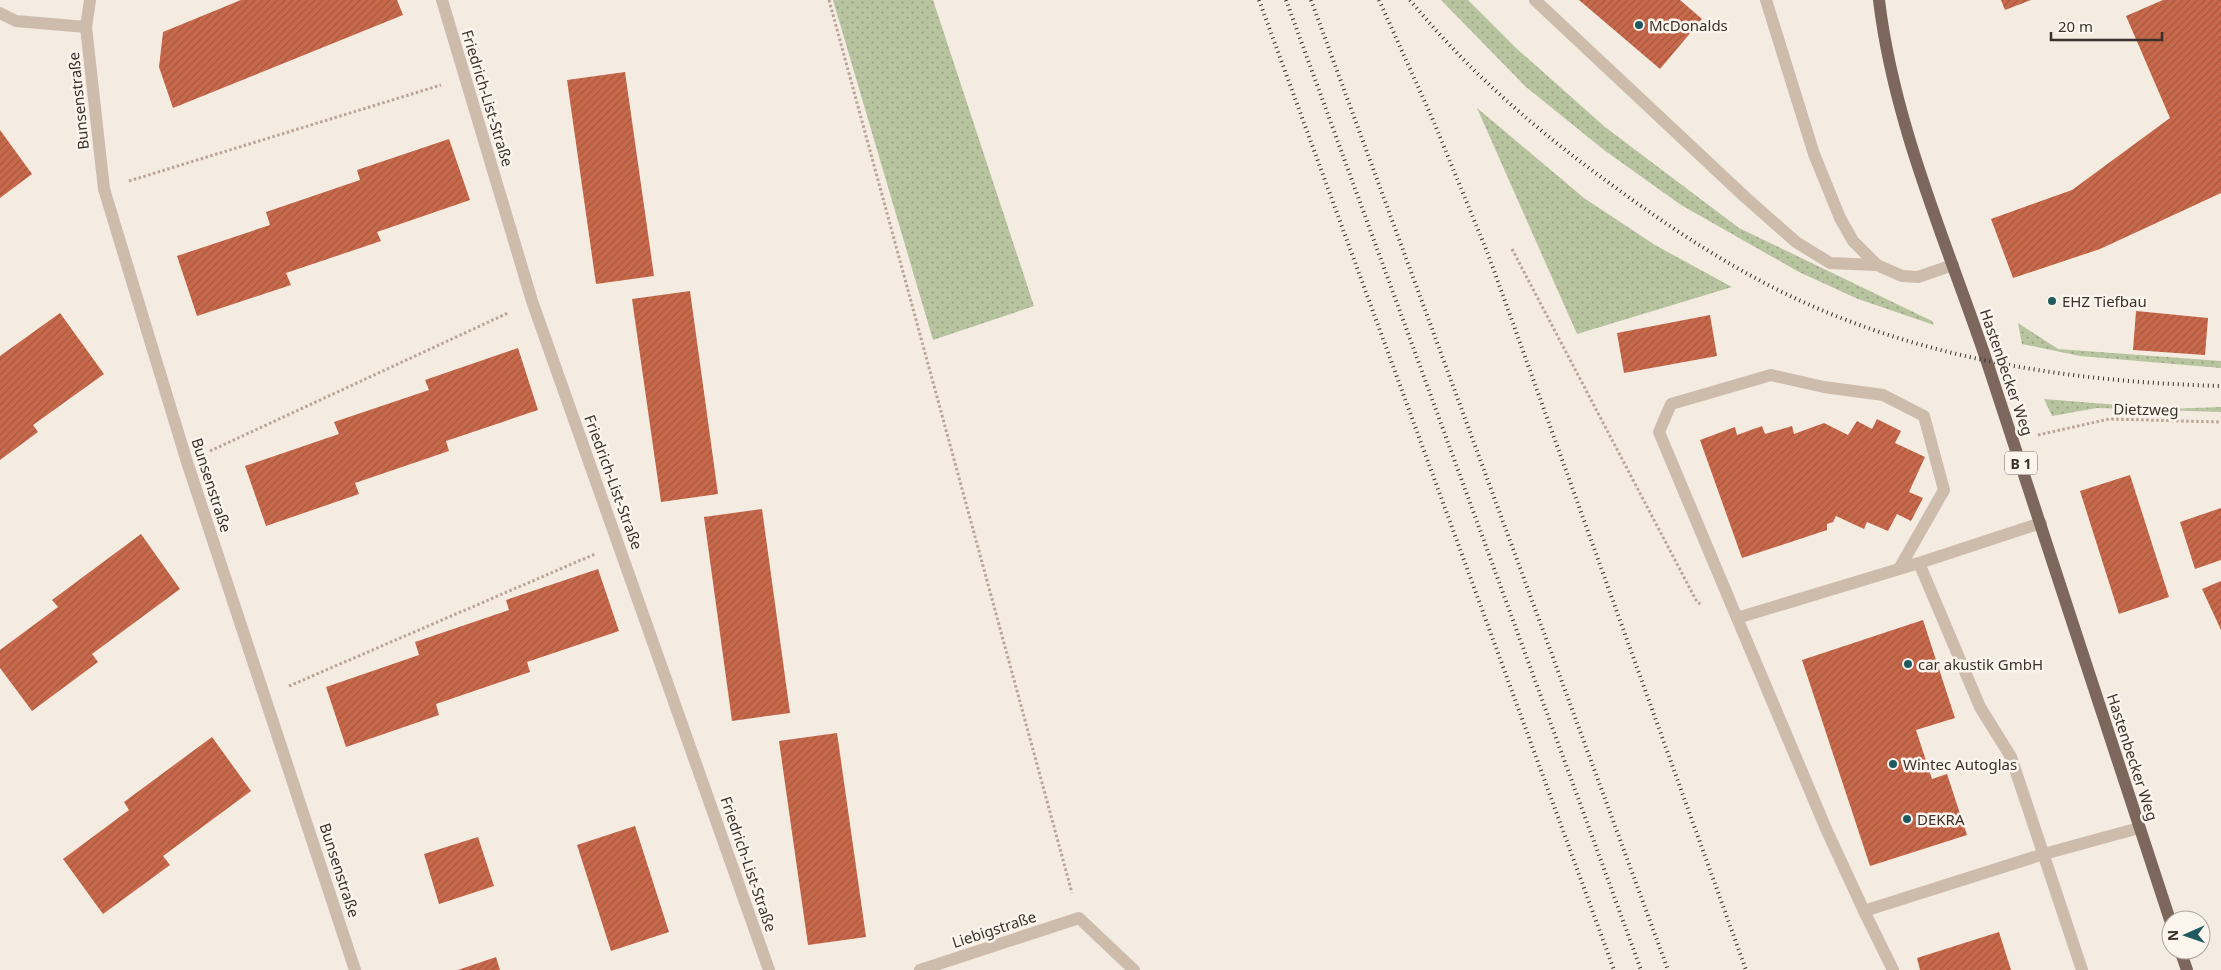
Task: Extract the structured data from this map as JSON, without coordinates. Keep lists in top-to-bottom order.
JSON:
{
  "streets": {
    "main road": ["Hastenbecker Weg", "B 1"],
    "street": ["Friedrich-List-Straße", "Bunsenstraße", "Liebigstraße"],
    "path": ["Dietzweg"]
  },
  "crossings": [
    ["Hastenbecker Weg", "Dietzweg"]
  ],
  "places": [
    "McDonalds",
    "EHZ Tiefbau",
    "car akustik GmbH",
    "Wintec Autoglas",
    "DEKRA"
  ],
  "scale_bar": "20 m",
  "north": "left"
}
